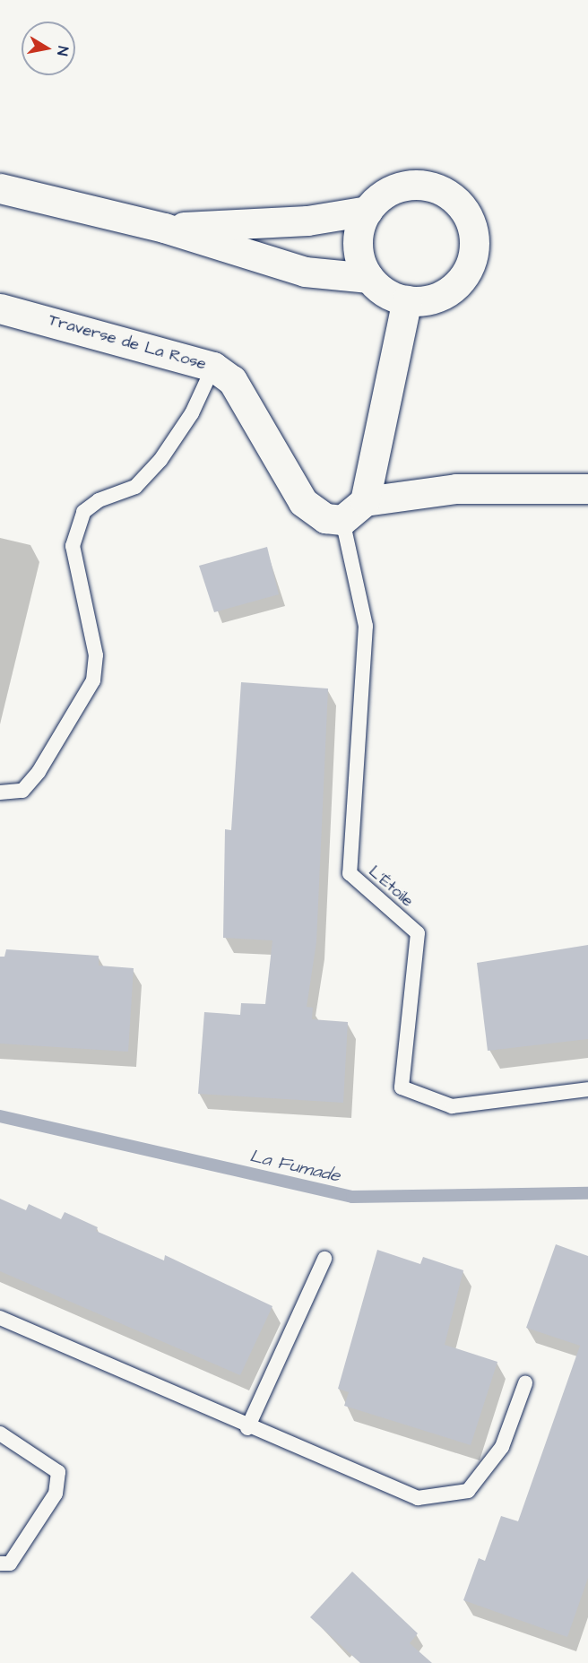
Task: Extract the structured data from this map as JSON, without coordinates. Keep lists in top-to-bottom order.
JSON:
{
  "streets": {
    "street": ["Traverse de La Rose"],
    "lane": ["L'Étoile"]
  },
  "crossings": [
    ["Traverse de La Rose", "L'Étoile"]
  ],
  "water": ["La Fumade"],
  "north": "right"
}
